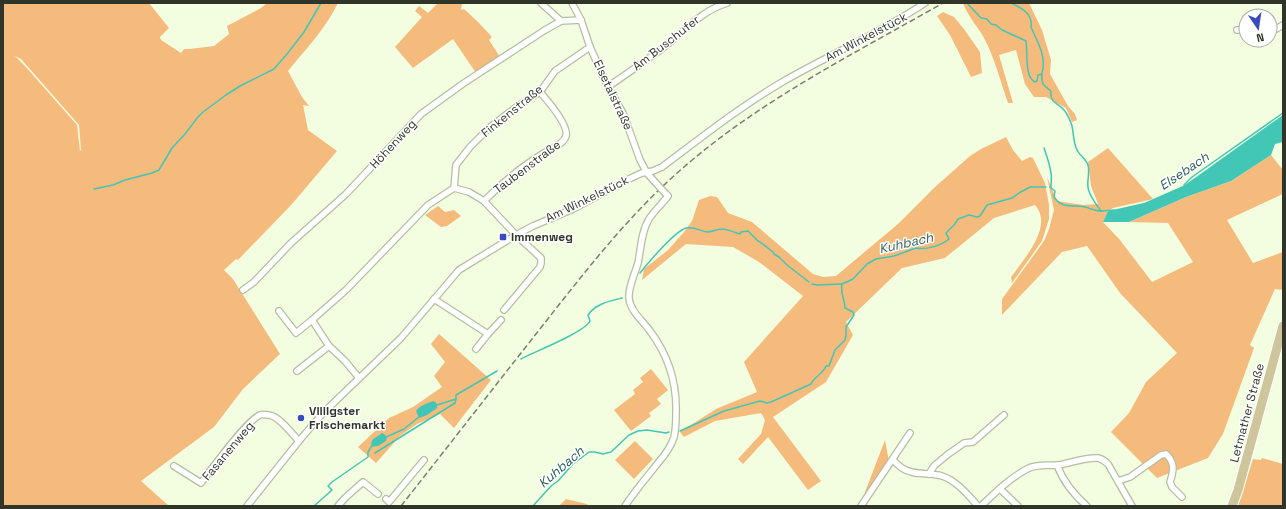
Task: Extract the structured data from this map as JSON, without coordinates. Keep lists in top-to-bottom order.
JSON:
{
  "streets": {
    "main road": ["Letmather Straße"],
    "street": [
      "Am Winkelstück",
      "Am Buschufer",
      "Elsetalstraße",
      "Finkenstraße",
      "Höhenweg",
      "Taubenstraße",
      "Fasanenweg"
    ]
  },
  "crossings": [
    ["Am Winkelstück", "Elsetalstraße"],
    ["Am Winkelstück", "Fasanenweg"],
    ["Am Buschufer", "Elsetalstraße"],
    ["Elsetalstraße", "Finkenstraße"],
    ["Finkenstraße", "Taubenstraße"]
  ],
  "water": ["Elsebach", "Kuhbach"],
  "places": {
    "transit": ["Immenweg"],
    "other": ["Villigster Frischemarkt"]
  },
  "north": "bottom"
}
